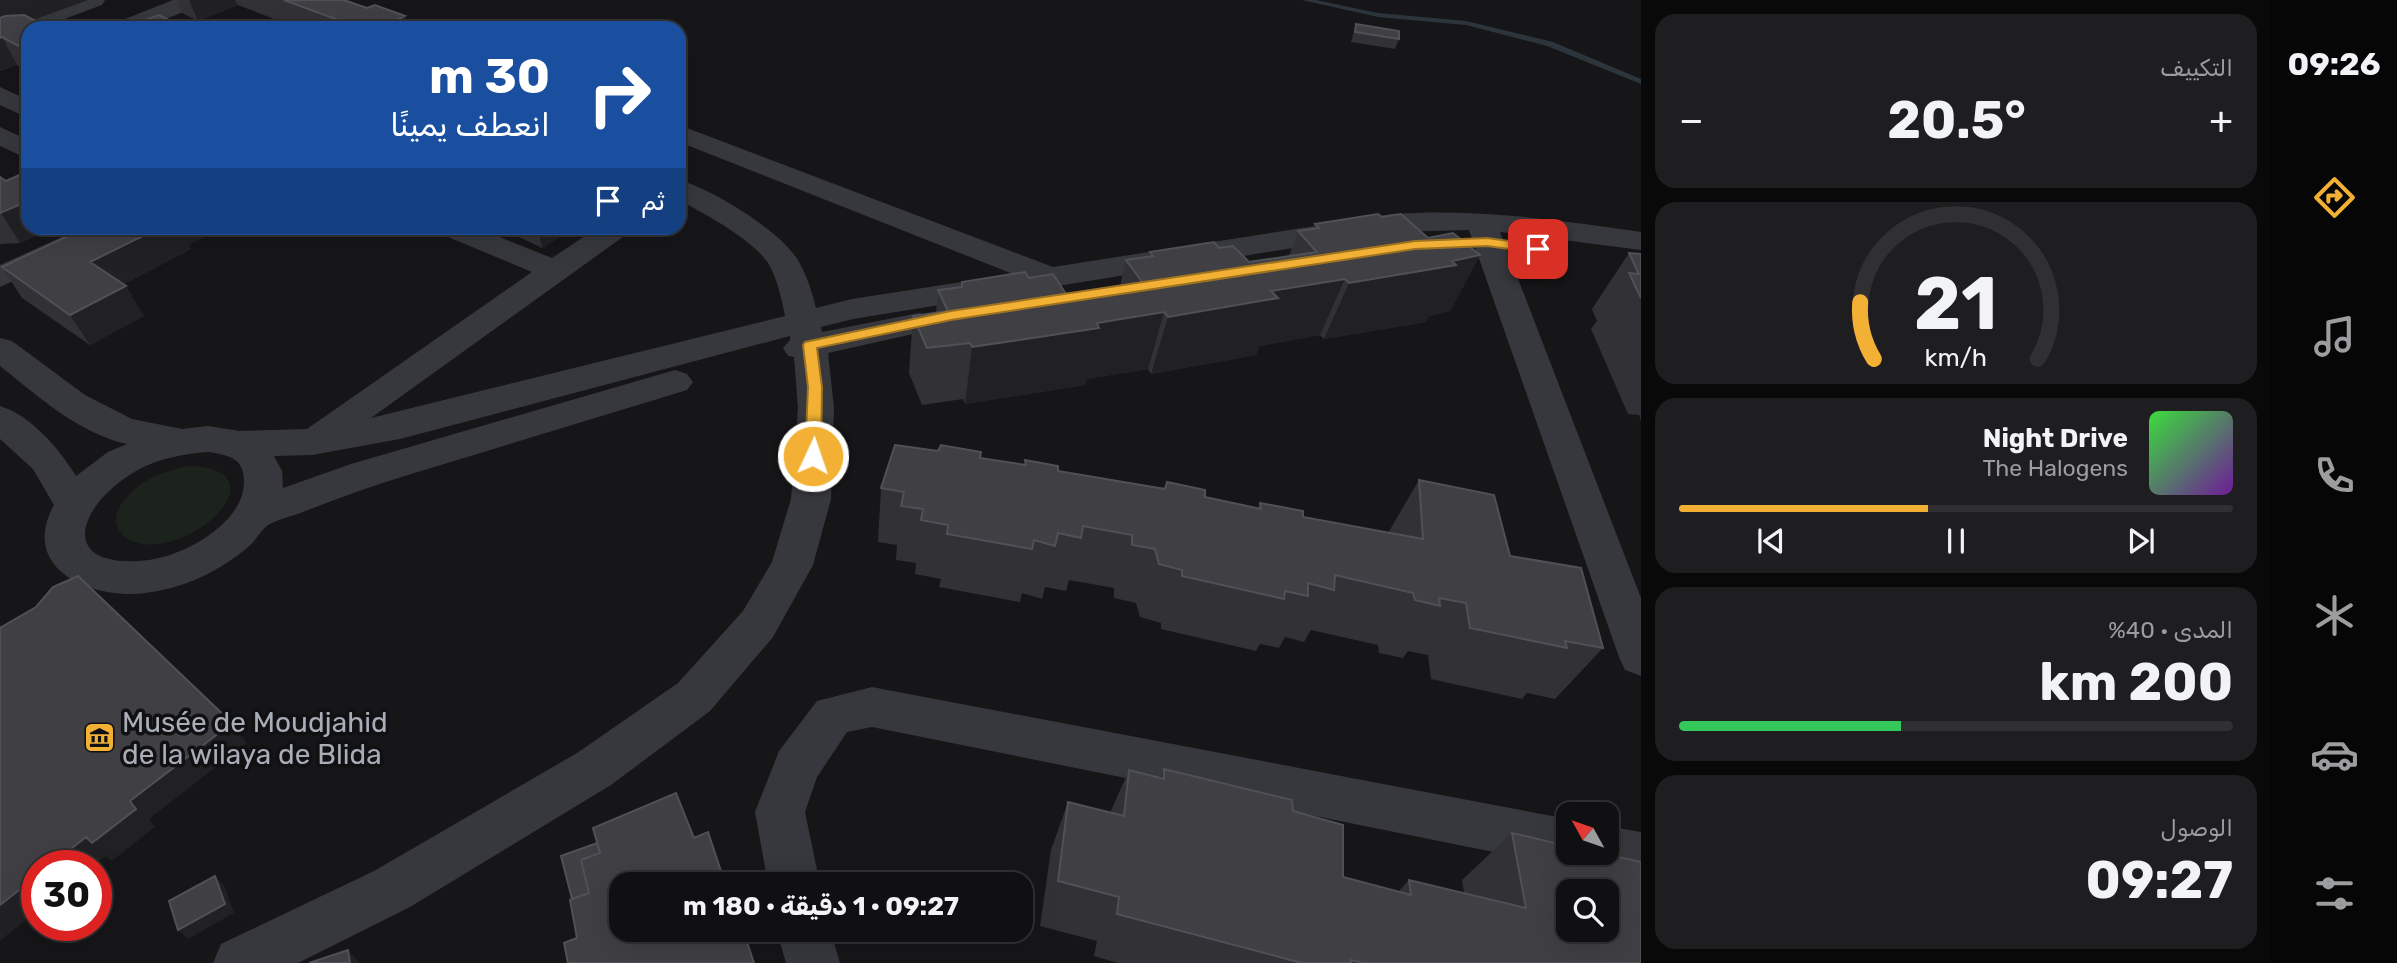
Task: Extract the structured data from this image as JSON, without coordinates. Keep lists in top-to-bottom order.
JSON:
{
  "places": {
    "museum": ["Musée de Moudjahid de la wilaya de Blida"]
  },
  "north": "top left",
  "page": {
    "tabs": "09:26",
    "tile": [
      "التكييف",
      ["المدى · 40%", "200 km"],
      ["الوصول", "09:27"]
    ],
    "turn": ["30 m", "انعطف يمينًا"],
    "heat": ["−", "20.5°", "+"],
    "then": "ثم",
    "song": ["Night Drive", "The Halogens"],
    "limit": "30",
    "trip": "09:27 · 1 دقيقة · 180 m",
    "gauge": ["21", "km/h"]
  }
}
